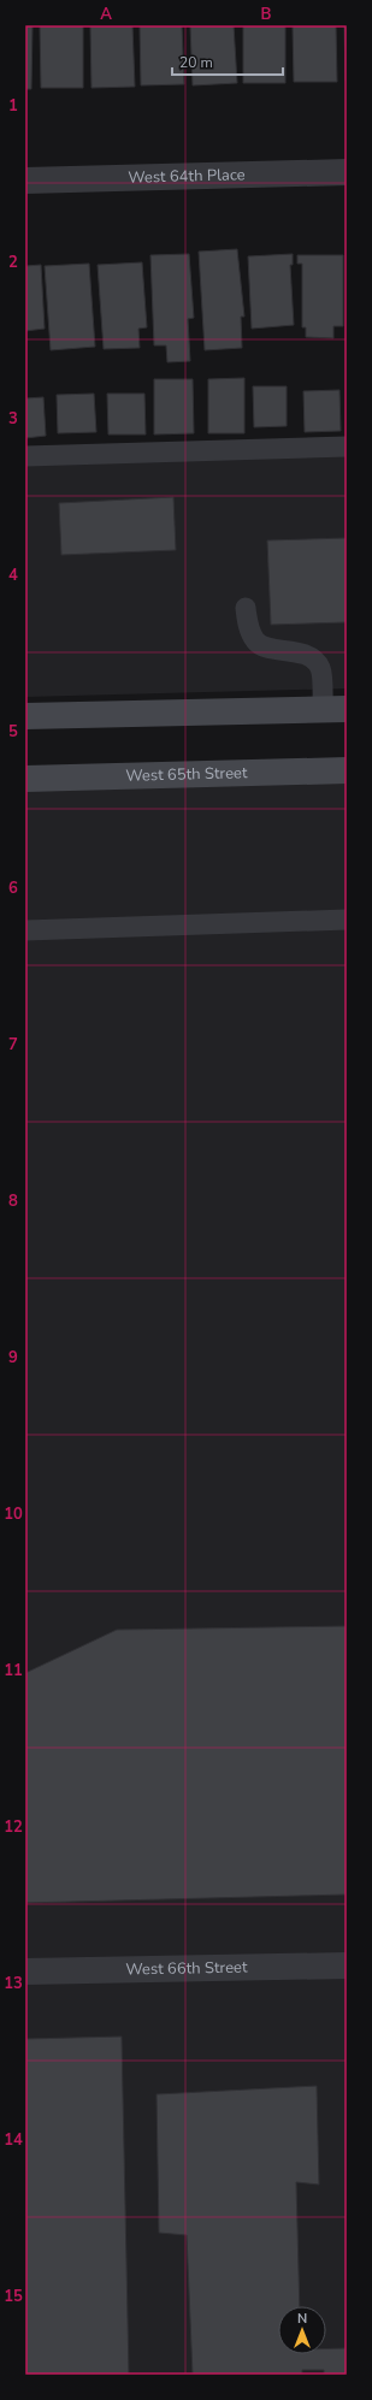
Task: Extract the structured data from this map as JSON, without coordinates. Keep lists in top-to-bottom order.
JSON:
{
  "streets": {
    "street": ["West 64th Place", "West 65th Street", "West 66th Street"]
  },
  "scale_bar": "20 m",
  "north": "top",
  "grid": {
    "columns": ["A", "B"],
    "rows": [
      "1",
      "2",
      "3",
      "4",
      "5",
      "6",
      "7",
      "8",
      "9",
      "10",
      "11",
      "12",
      "13",
      "14",
      "15"
    ]
  }
}
